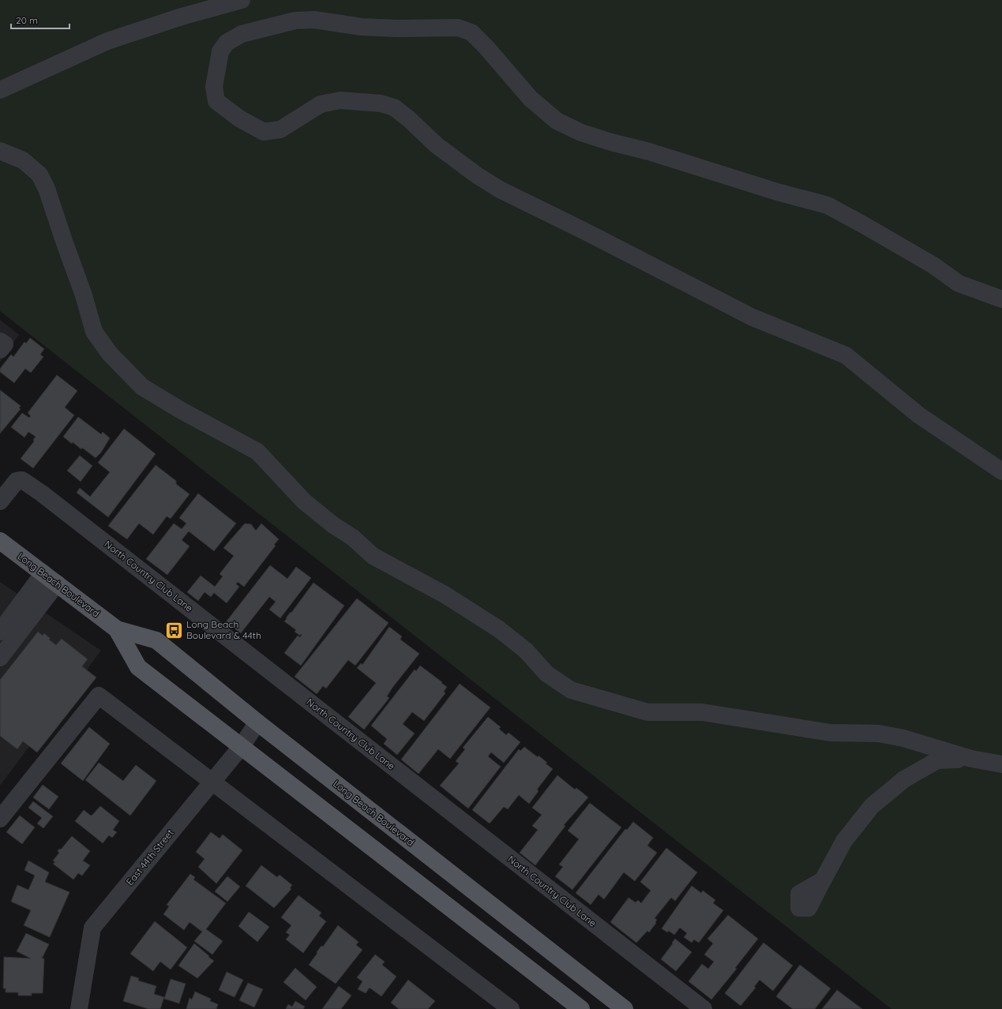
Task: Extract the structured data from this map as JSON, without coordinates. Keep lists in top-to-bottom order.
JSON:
{
  "streets": {
    "main road": ["Long Beach Boulevard"],
    "street": ["North Country Club Lane", "East 44th Street"]
  },
  "crossings": [
    ["Long Beach Boulevard", "East 44th Street"]
  ],
  "places": {
    "bus stop": ["Long Beach Boulevard & 44th"]
  },
  "scale_bar": "20 m"
}
